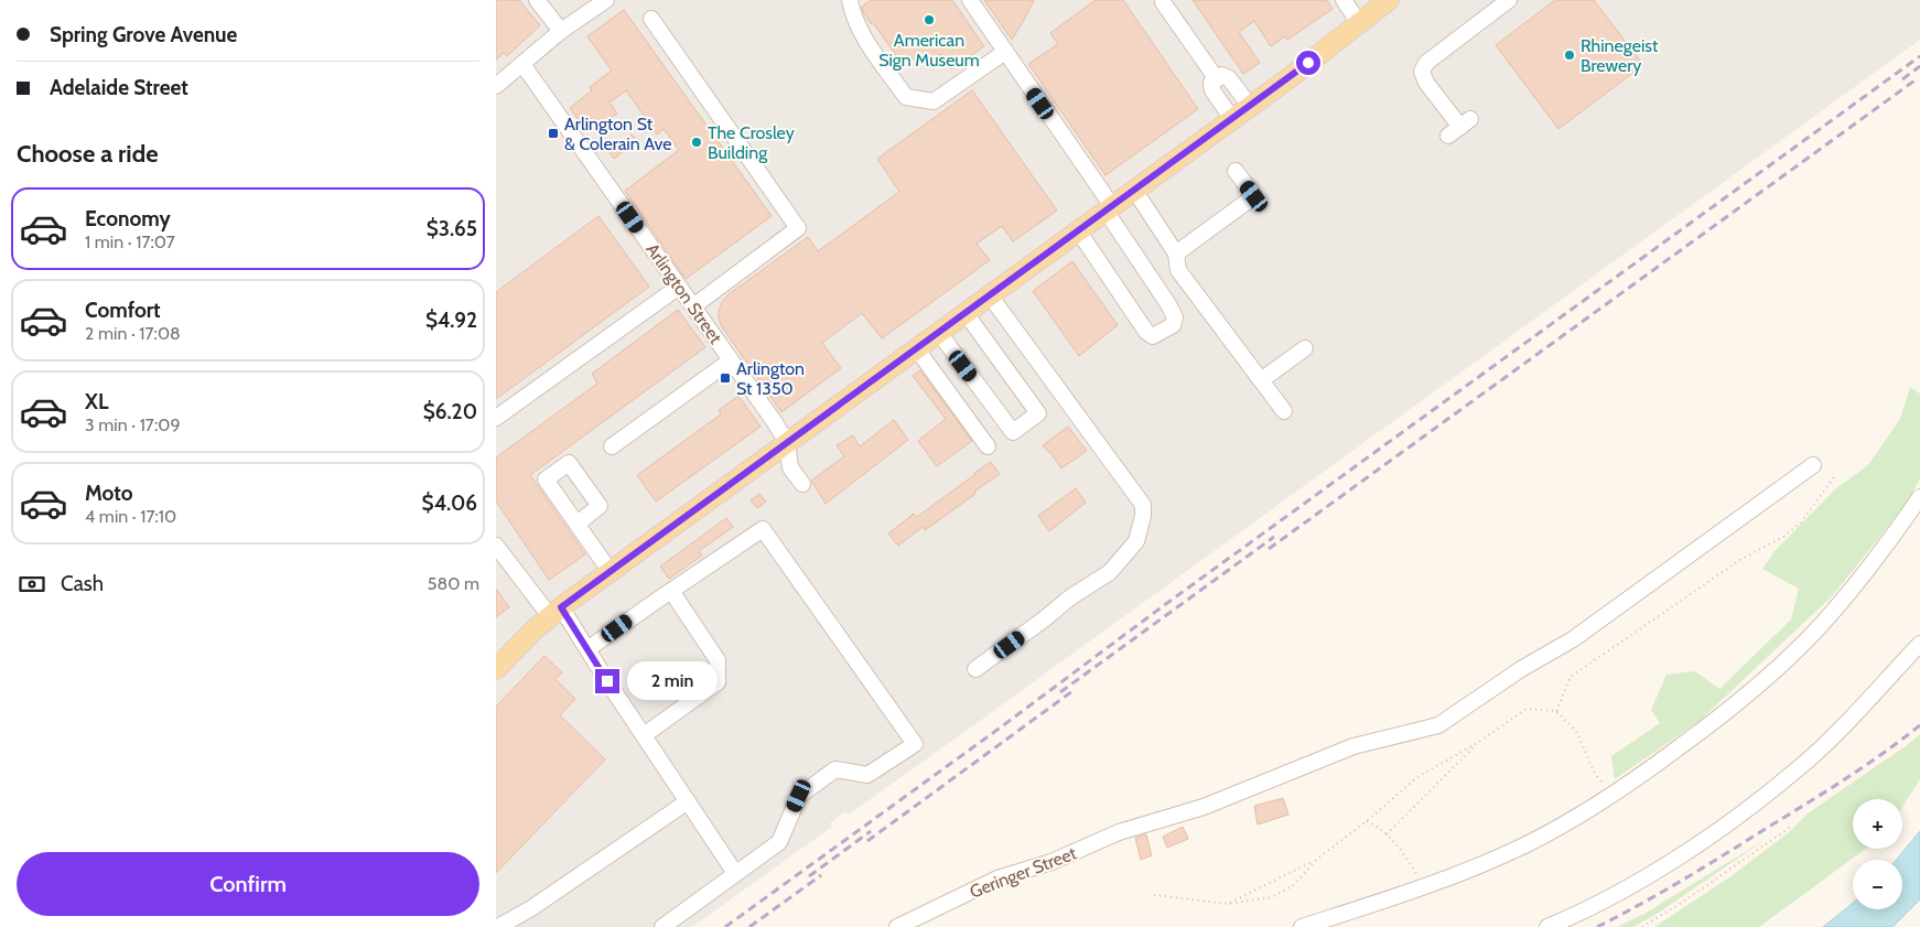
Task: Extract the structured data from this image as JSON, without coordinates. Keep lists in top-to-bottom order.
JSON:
{
  "streets": {
    "street": ["Arlington Street", "Geringer Street"]
  },
  "places": {
    "other": ["American Sign Museum", "Rhinegeist Brewery", "The Crosley Building"],
    "transit": ["Arlington St & Colerain Ave", "Arlington St 1350"]
  },
  "page": {
    "banner": ["Spring Grove Avenue", "Adelaide Street"],
    "heading": "Choose a ride",
    "list": [
      {
        "name": "Economy",
        "note": "1 min · 17:07",
        "value": "$3.65"
      },
      {
        "name": "Comfort",
        "note": "2 min · 17:08",
        "value": "$4.92"
      },
      {
        "name": "XL",
        "note": "3 min · 17:09",
        "value": "$6.20"
      },
      {
        "name": "Moto",
        "note": "4 min · 17:10",
        "value": "$4.06"
      }
    ],
    "pay": ["Cash", "580 m"],
    "bubble": "2 min",
    "map_buttons": ["+", "−"],
    "buttons": "Confirm"
  }
}
